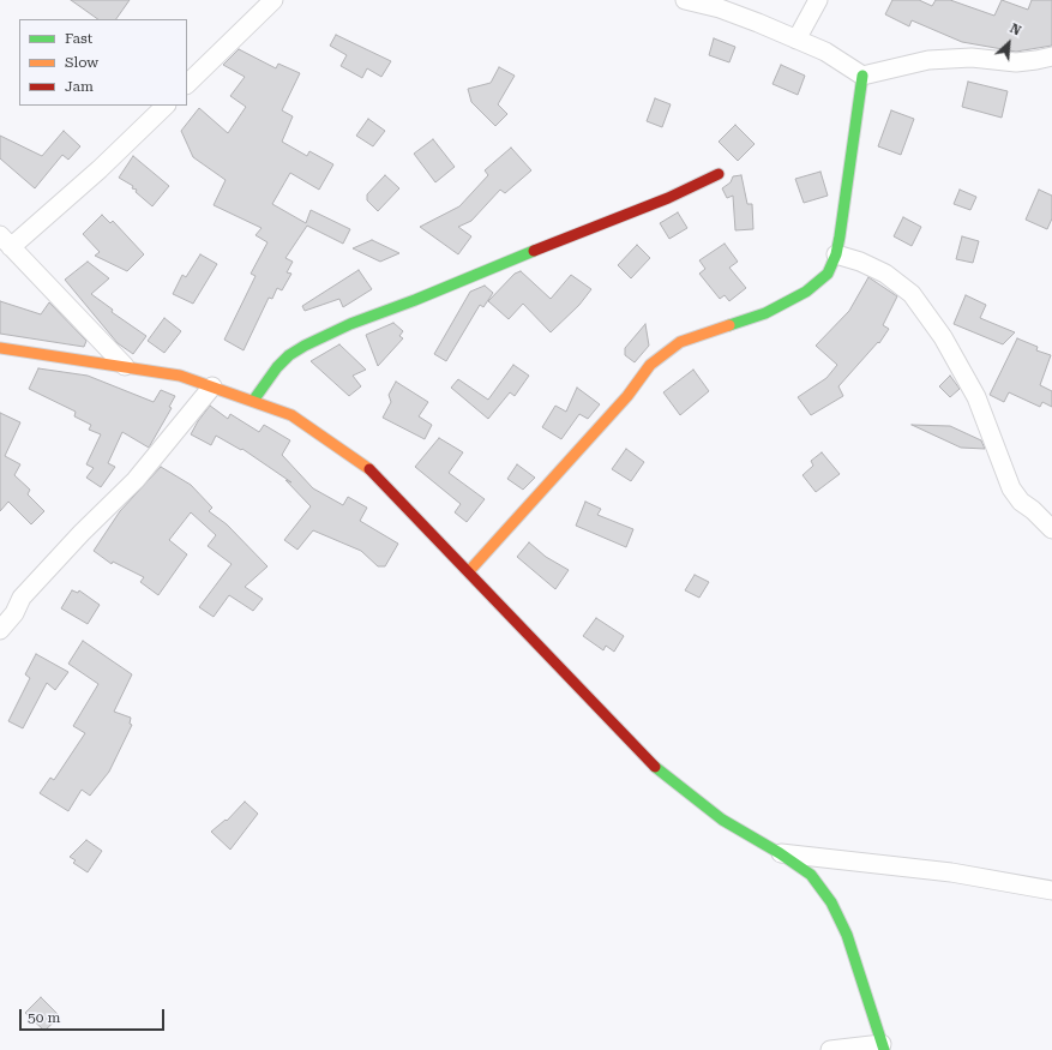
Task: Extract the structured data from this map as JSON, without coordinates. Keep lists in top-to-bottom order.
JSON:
{
  "legend": ["Fast", "Slow", "Jam"],
  "scale_bar": "50 m",
  "north": "top right"
}
